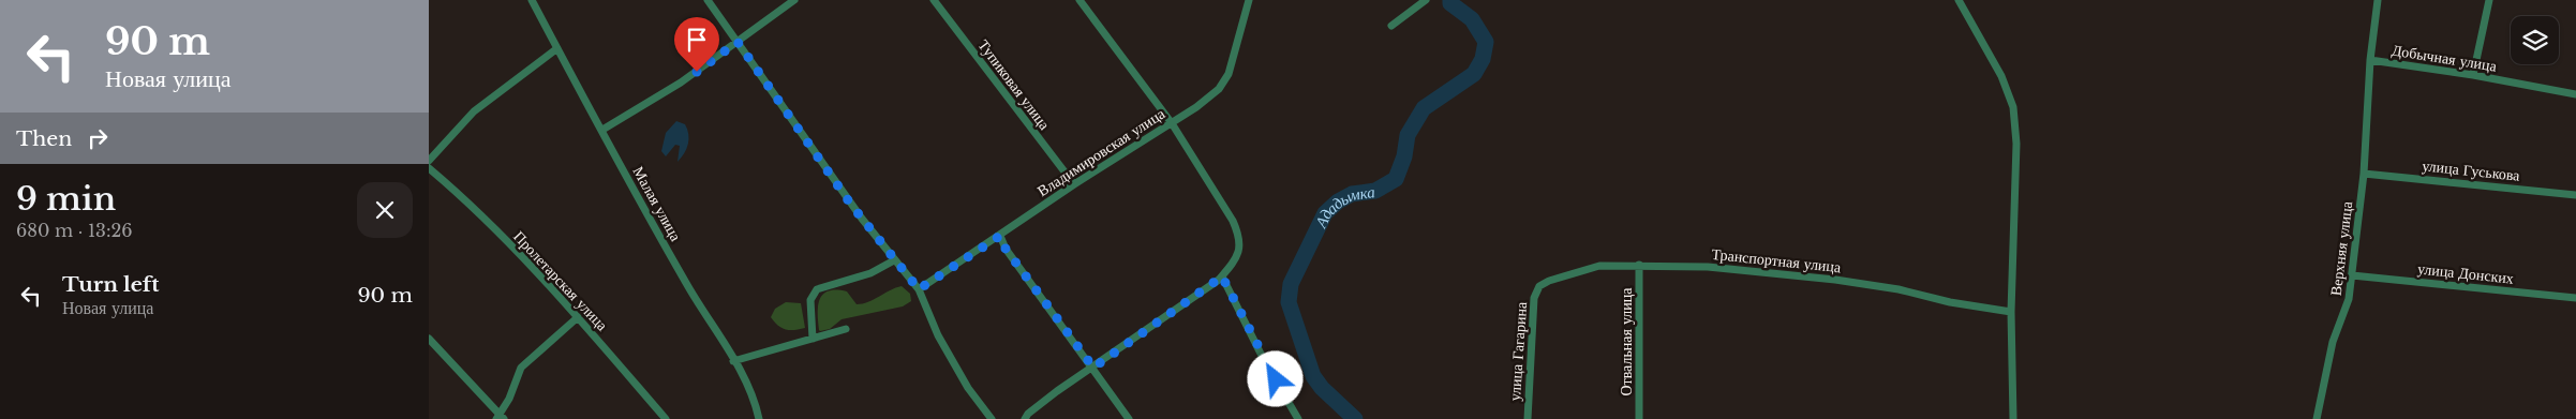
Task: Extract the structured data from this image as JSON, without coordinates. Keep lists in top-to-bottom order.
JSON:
{
  "streets": {
    "street": [
      "Добычная улица",
      "Тупиковая улица",
      "Владимировская улица",
      "улица Гуськова",
      "Малая улица",
      "Верхняя улица",
      "Транспортная улица",
      "улица Донских",
      "Пролетарская улица",
      "Отвальная улица",
      "улица Гагарина"
    ]
  },
  "crossings": [
    ["Добычная улица", "Верхняя улица"],
    ["Тупиковая улица", "Владимировская улица"],
    ["улица Гуськова", "Верхняя улица"],
    ["Верхняя улица", "улица Донских"],
    ["Транспортная улица", "Отвальная улица"],
    ["Транспортная улица", "улица Гагарина"]
  ],
  "water": ["Ададымка"],
  "page": {
    "turn": ["90 m", "Новая улица"],
    "then": "Then",
    "heading": ["9 min", "680 m · 13:26"],
    "list": [
      {
        "name": "Turn left",
        "note": "Новая улица",
        "value": "90 m"
      }
    ]
  }
}
